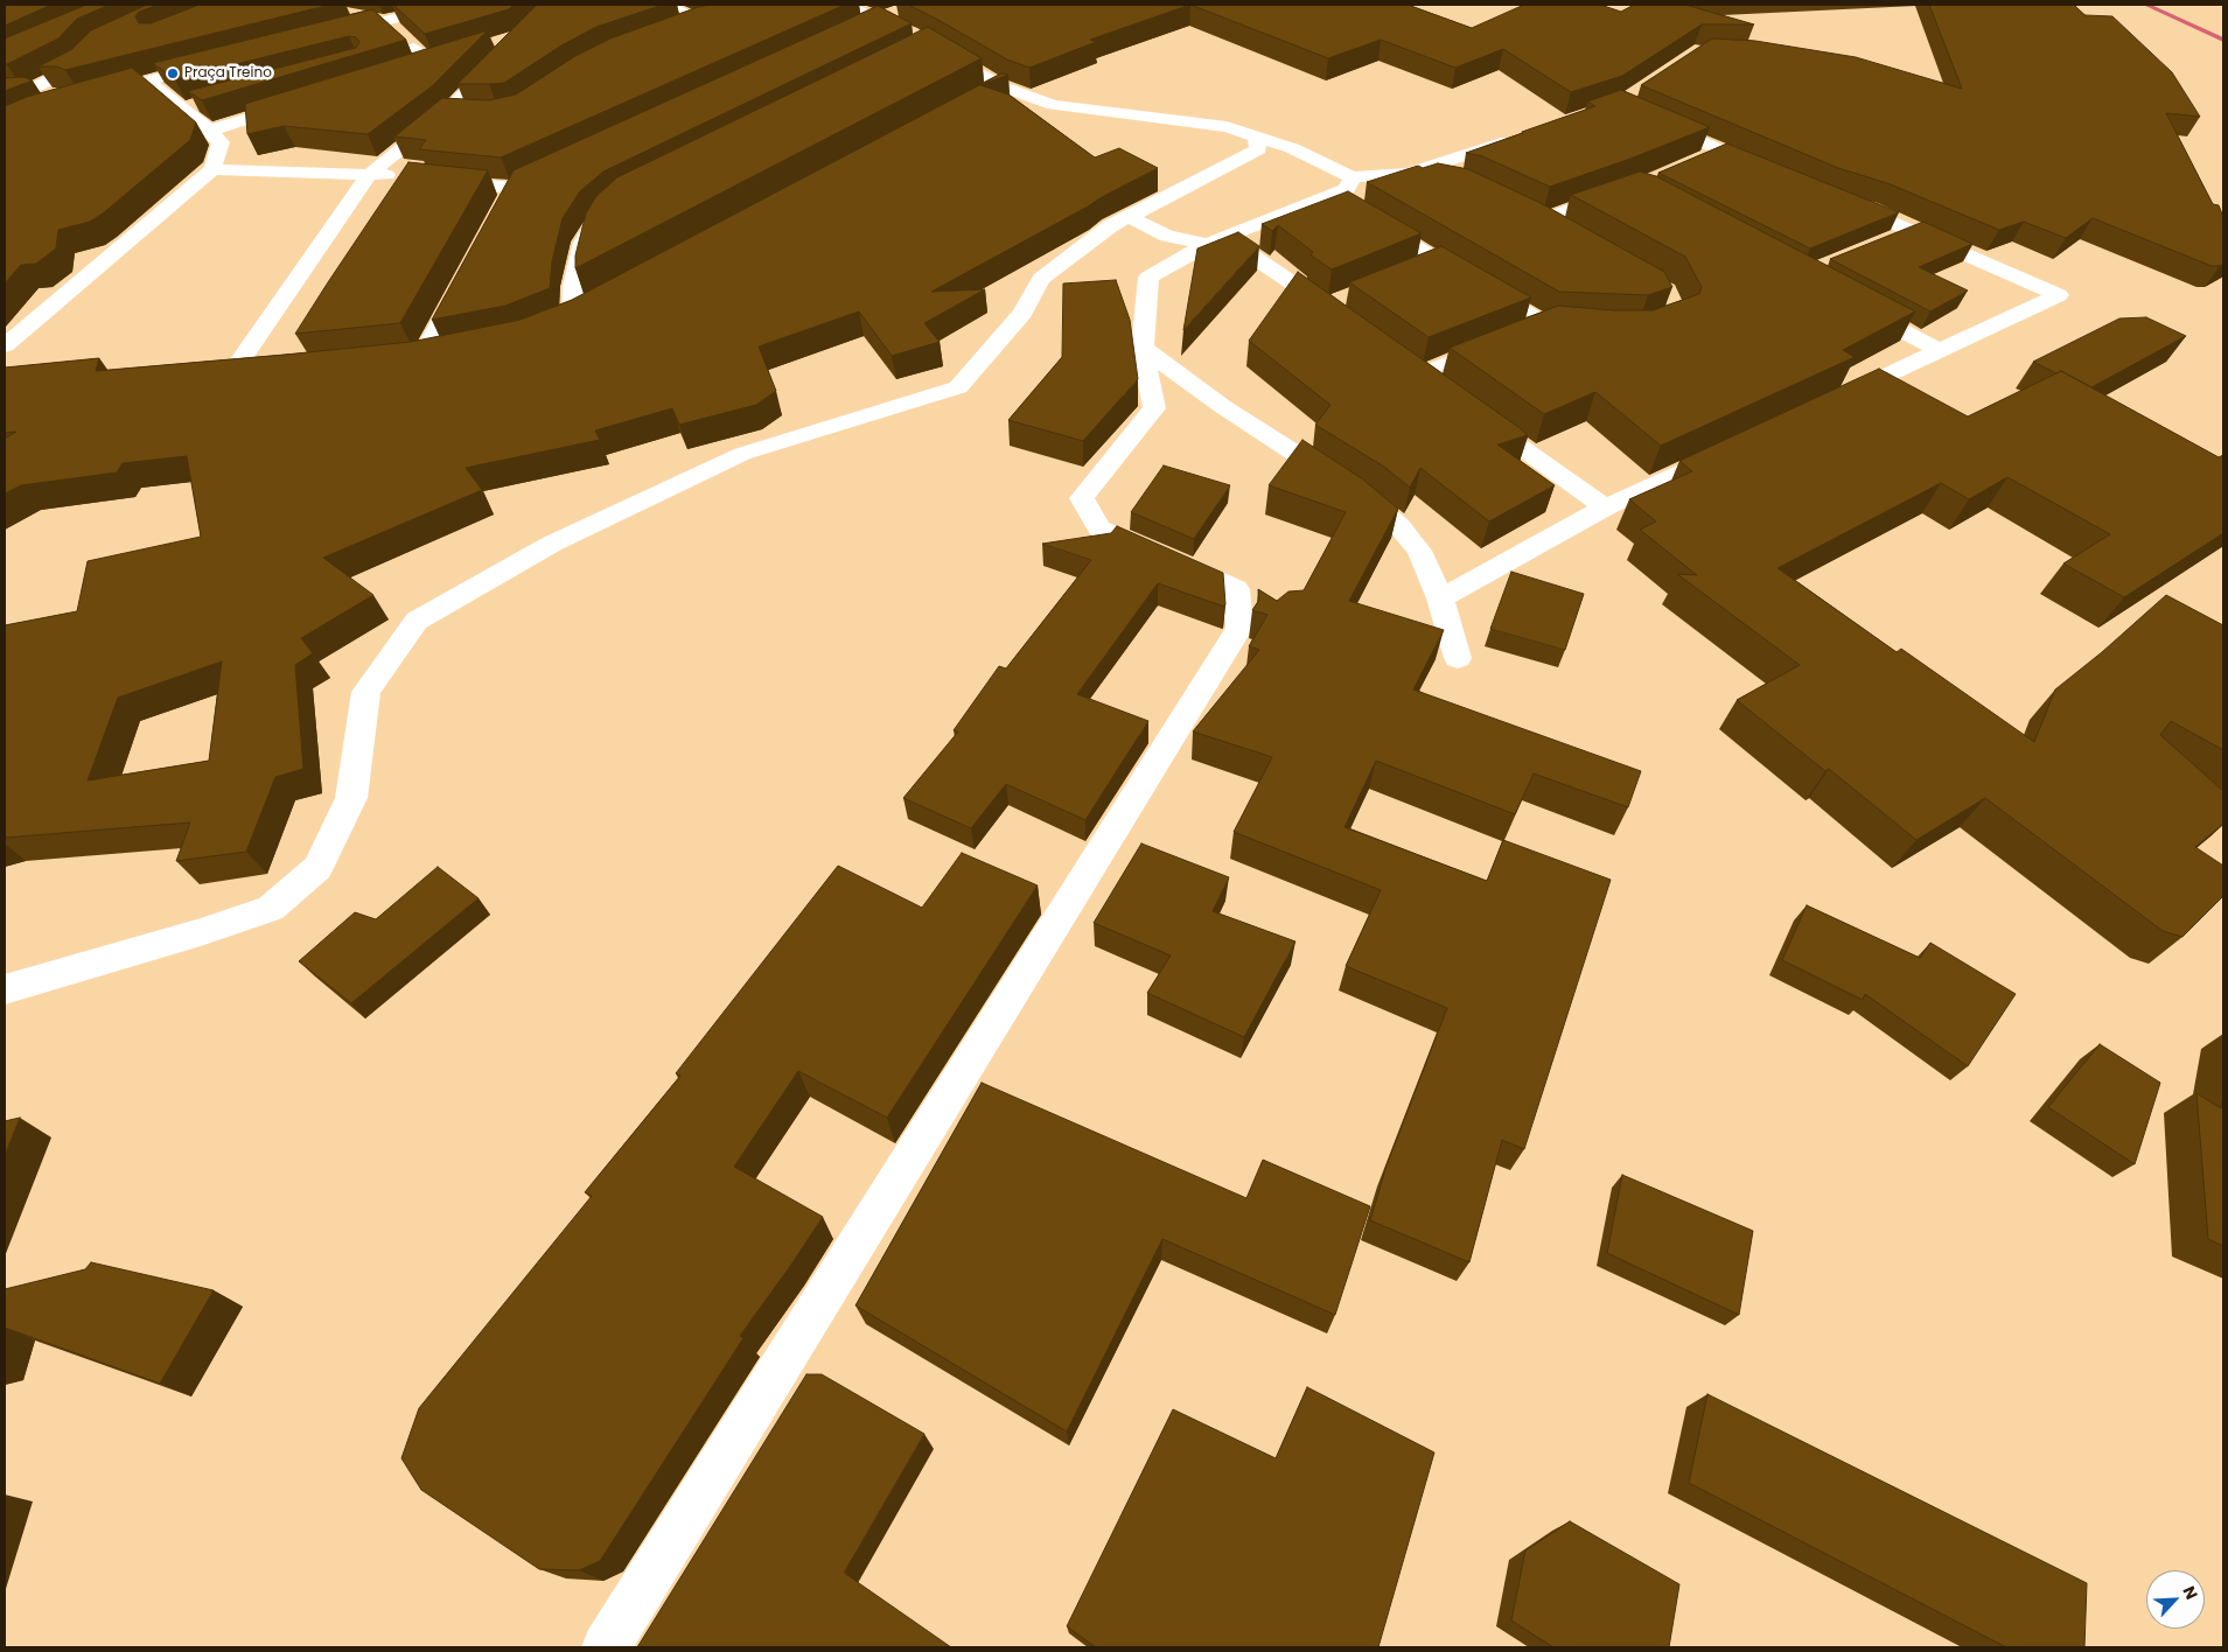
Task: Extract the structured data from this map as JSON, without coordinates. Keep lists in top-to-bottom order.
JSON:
{
  "places": ["Praça Treino"],
  "north": "top right"
}
